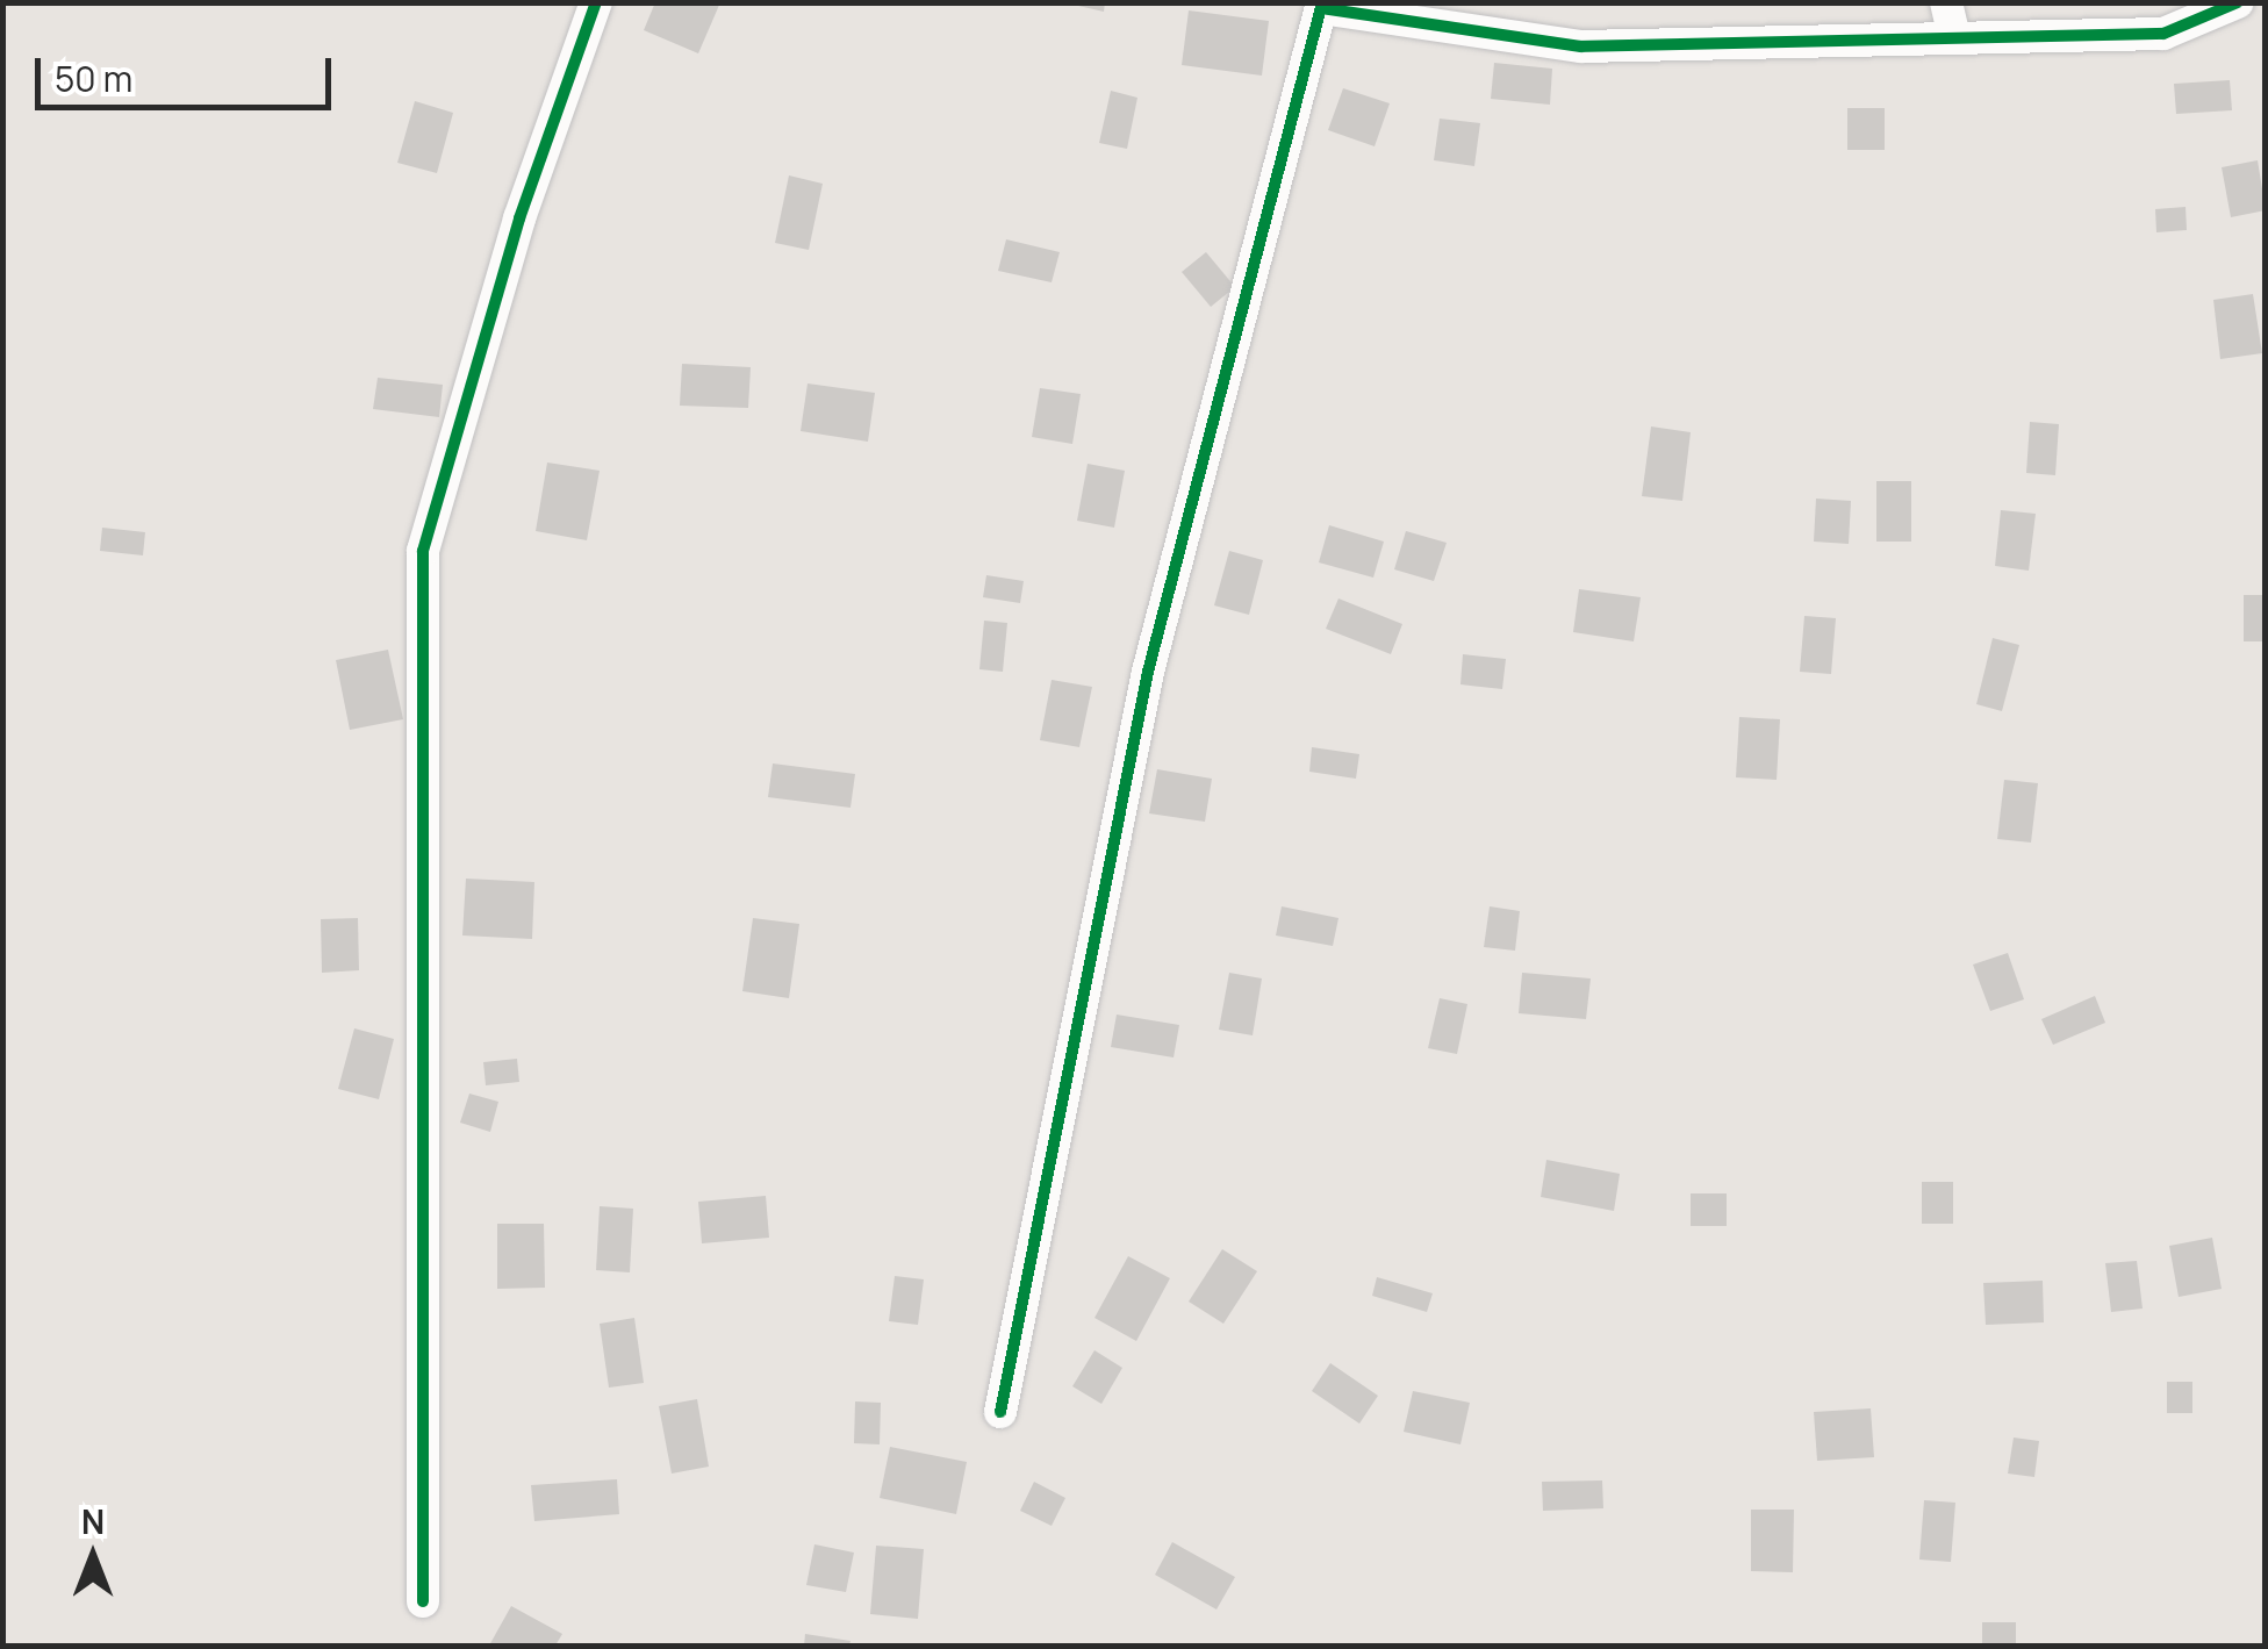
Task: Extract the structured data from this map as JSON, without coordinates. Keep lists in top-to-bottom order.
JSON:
{
  "scale_bar": "50 m",
  "north": "top"
}
